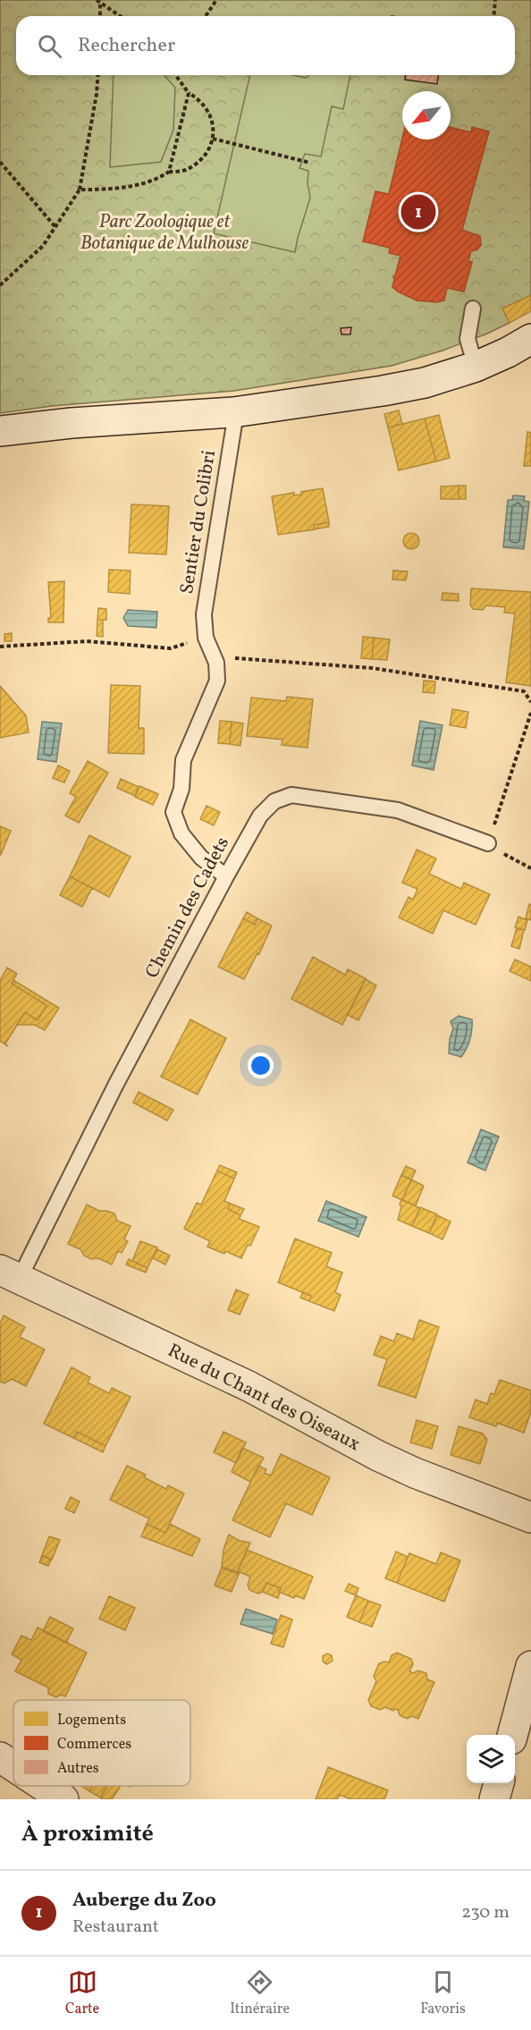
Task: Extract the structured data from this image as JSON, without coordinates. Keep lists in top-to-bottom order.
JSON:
{
  "streets": {
    "street": ["Rue du Chant des Oiseaux"],
    "lane": ["Sentier du Colibri", "Chemin des Cadets"]
  },
  "crossings": [
    ["Sentier du Colibri", "Chemin des Cadets"],
    ["Chemin des Cadets", "Rue du Chant des Oiseaux"]
  ],
  "parks": ["Parc Zoologique et Botanique de Mulhouse"],
  "legend": ["Logements", "Commerces", "Autres"],
  "north": "bottom left",
  "page": {
    "search": "Rechercher",
    "pins": "1",
    "heading": "À proximité",
    "list": [
      {
        "mark": "1",
        "name": "Auberge du Zoo",
        "note": "Restaurant",
        "value": "230 m"
      }
    ],
    "nav": ["Carte", "Itinéraire", "Favoris"]
  }
}
